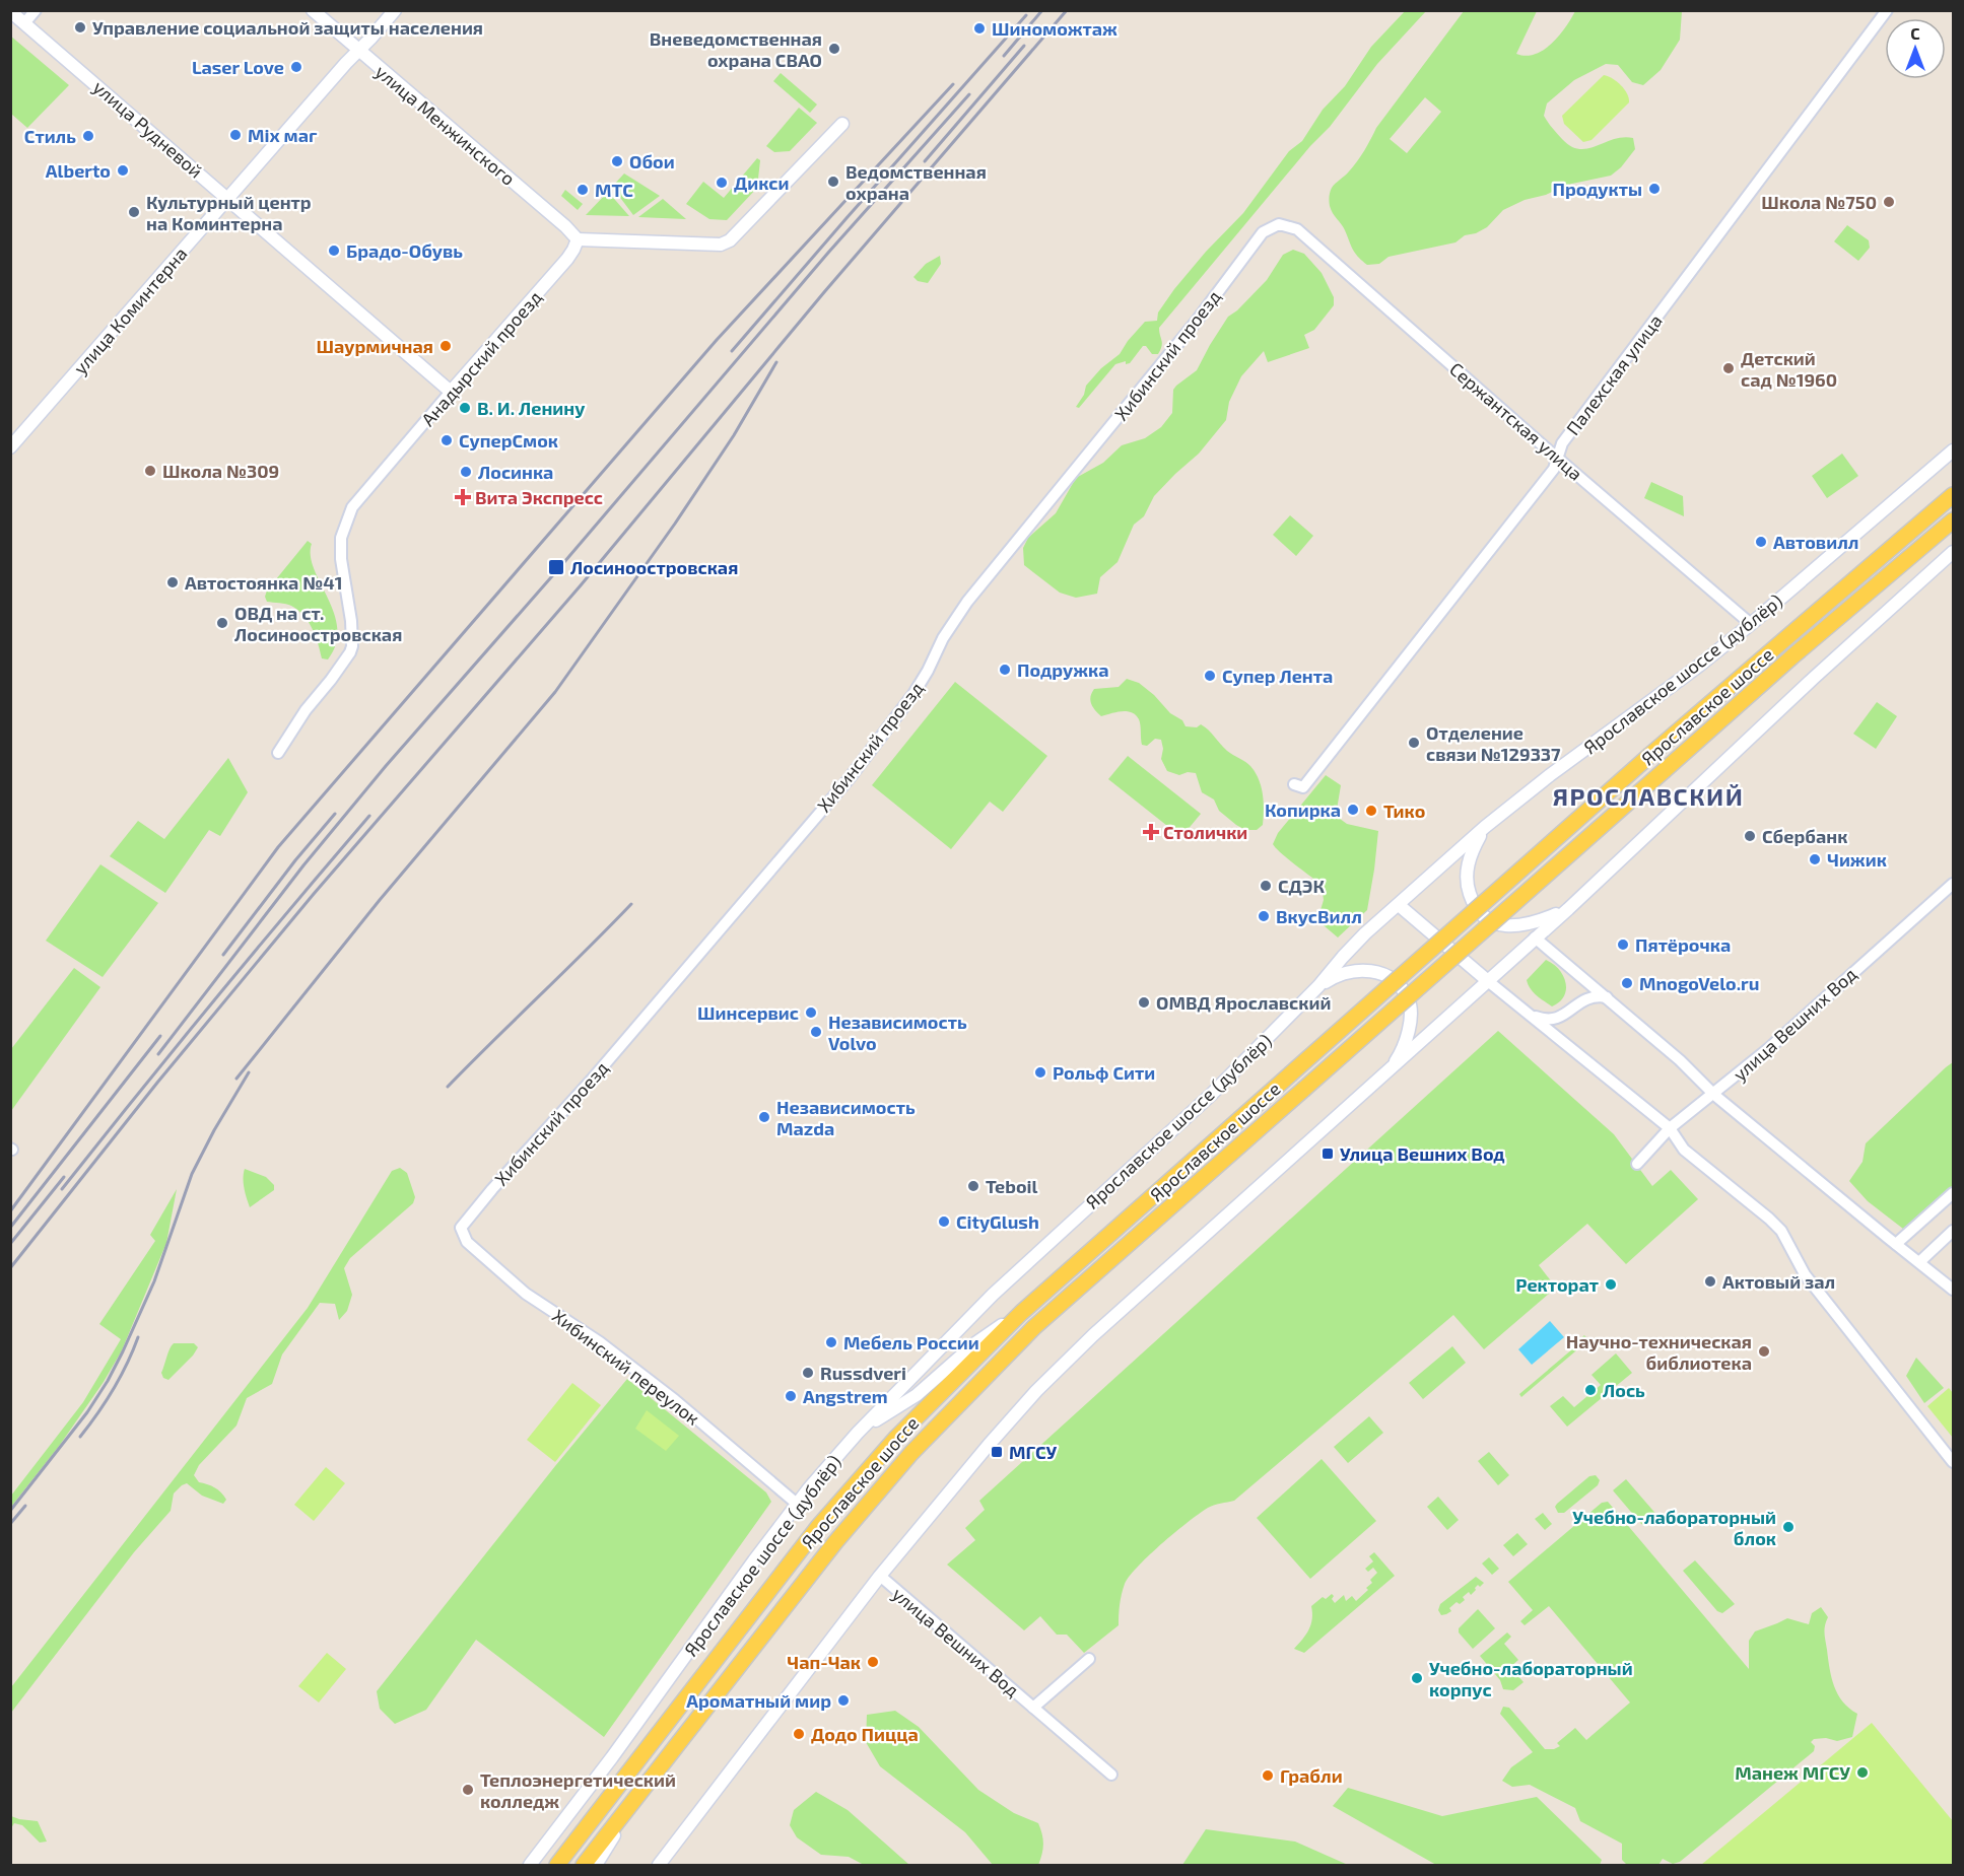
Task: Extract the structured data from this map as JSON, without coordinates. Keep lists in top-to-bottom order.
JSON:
{
  "streets": {
    "main road": ["Ярославское шоссе"],
    "street": [
      "улица Менжинского",
      "улица Рудневой",
      "улица Коминтерна",
      "Хибинский проезд",
      "Анадырский проезд",
      "Палехская улица",
      "Сержантская улица",
      "Ярославское шоссе (дублёр)",
      "улица Вешних Вод",
      "Хибинский переулок"
    ]
  },
  "crossings": [
    ["улица Менжинского", "улица Коминтерна"],
    ["улица Менжинского", "Анадырский проезд"],
    ["улица Рудневой", "улица Коминтерна"],
    ["улица Рудневой", "Анадырский проезд"],
    ["Хибинский проезд", "Сержантская улица"],
    ["Хибинский проезд", "Хибинский переулок"],
    ["Палехская улица", "Сержантская улица"],
    ["Сержантская улица", "Ярославское шоссе (дублёр)"],
    ["Ярославское шоссе (дублёр)", "Хибинский переулок"]
  ],
  "districts": ["ЯРОСЛАВСКИЙ"],
  "places": {
    "other": [
      "Управление социальной защиты населения",
      "Шиноможтаж",
      "Вневедомственная охрана СВАО",
      "Laser Love",
      "Mix маг",
      "Стиль",
      "Обои",
      "Alberto",
      "Ведомственная охрана",
      "Дикси",
      "Продукты",
      "МТС",
      "Школа №750",
      "Культурный центр на Коминтерна",
      "Брадо-Обувь",
      "Шаурмичная",
      "Детский сад №1960",
      "В. И. Ленину",
      "СуперСмок",
      "Школа №309",
      "Лосинка",
      "Автовилл",
      "Автостоянка №41",
      "ОВД на ст. Лосиноостровская",
      "Подружка",
      "Супер Лента",
      "Отделение связи №129337",
      "Копирка",
      "Тико",
      "Сбербанк",
      "Чижик",
      "СДЭК",
      "ВкусВилл",
      "Пятёрочка",
      "MnogoVelo.ru",
      "ОМВД Ярославский",
      "Шинсервис",
      "Независимость Volvo",
      "Рольф Сити",
      "Независимость Mazda",
      "Teboil",
      "CityGlush",
      "Актовый зал",
      "Ректорат",
      "Мебель России",
      "Научно-техническая библиотека",
      "Russdveri",
      "Лось",
      "Angstrem",
      "Учебно-лабораторный блок",
      "Чап-Чак",
      "Учебно-лабораторный корпус",
      "Ароматный мир",
      "Додо Пицца",
      "Манеж МГСУ",
      "Грабли",
      "Теплоэнергетический колледж"
    ],
    "health": ["Вита Экспресс", "Столички"],
    "transit": ["Лосиноостровская", "Улица Вешних Вод", "МГСУ"]
  },
  "north": "top"
}
